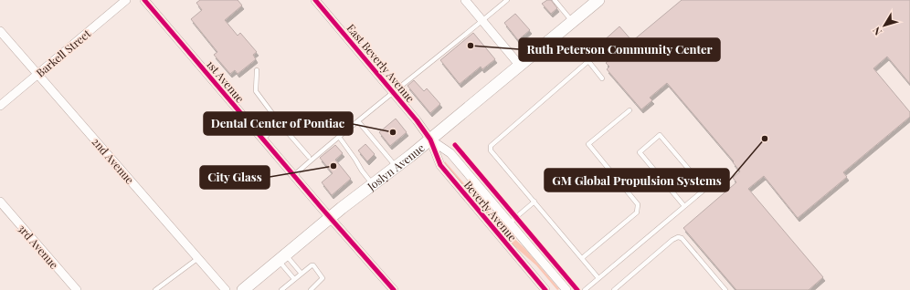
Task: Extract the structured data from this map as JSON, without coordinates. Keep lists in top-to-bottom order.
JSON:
{
  "streets": {
    "main road": ["Joslyn Avenue"],
    "street": [
      "Barkell Street",
      "East Beverly Avenue",
      "1st Avenue",
      "2nd Avenue",
      "Beverly Avenue",
      "3rd Avenue"
    ]
  },
  "crossings": [
    ["Barkell Street", "2nd Avenue"],
    ["East Beverly Avenue", "Joslyn Avenue"],
    ["East Beverly Avenue", "Beverly Avenue"],
    ["1st Avenue", "Joslyn Avenue"],
    ["Joslyn Avenue", "Beverly Avenue"]
  ],
  "places": [
    "Ruth Peterson Community Center",
    "Dental Center of Pontiac",
    "GM Global Propulsion Systems",
    "City Glass"
  ],
  "north": "bottom left"
}
